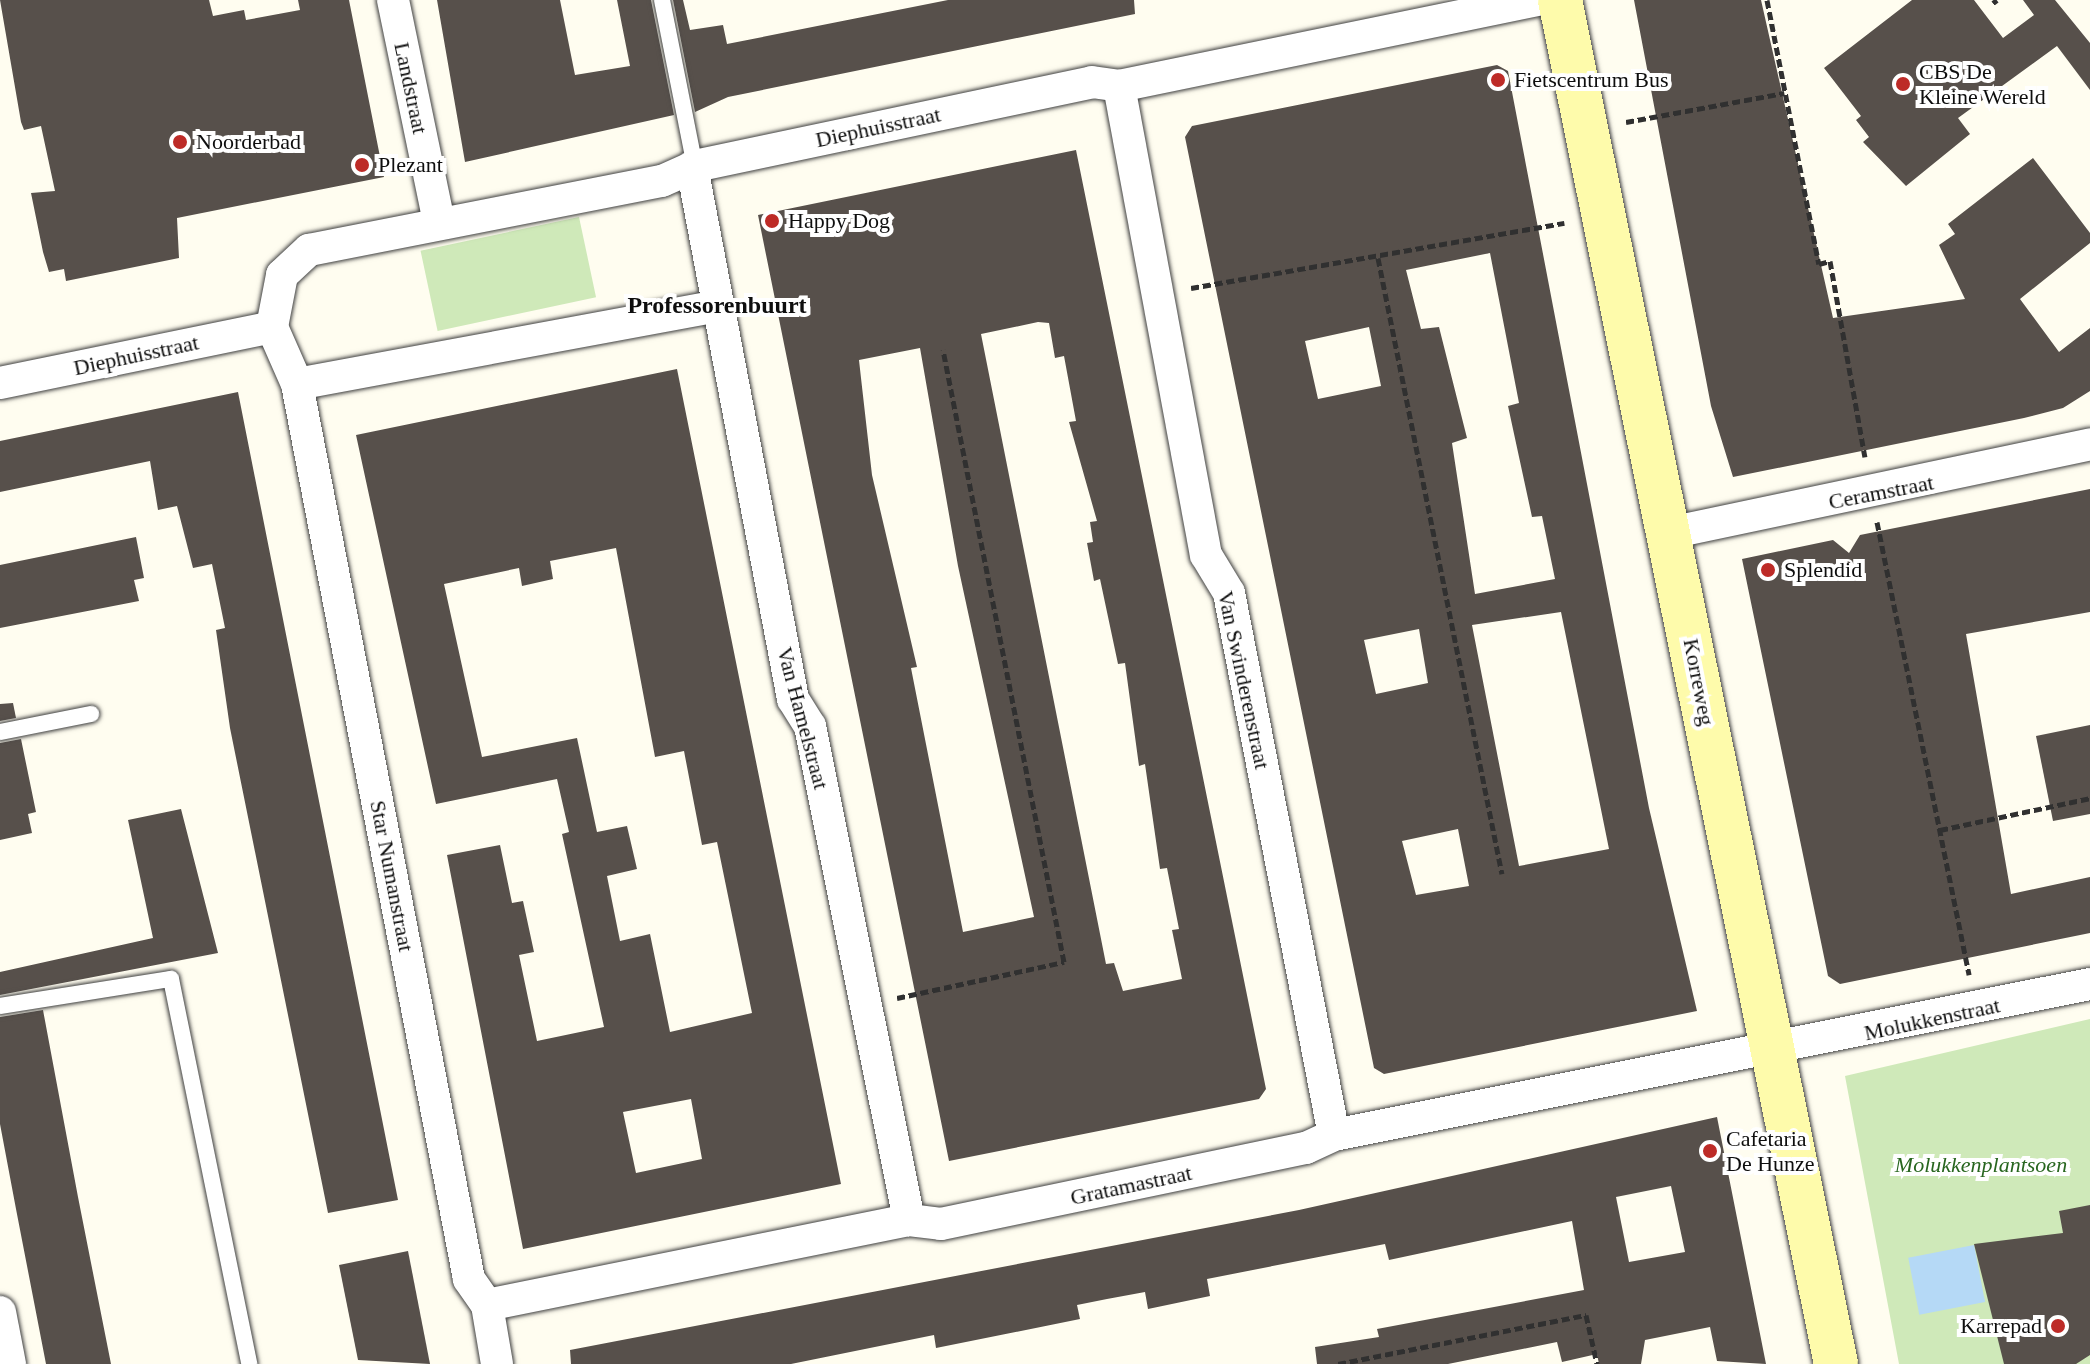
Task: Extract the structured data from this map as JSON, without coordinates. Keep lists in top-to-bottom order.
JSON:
{
  "streets": {
    "street": [
      "Landstraat",
      "Diephuisstraat",
      "Ceramstraat",
      "Van Swinderenstraat",
      "Korreweg",
      "Van Hamelstraat",
      "Star Numanstraat",
      "Molukkenstraat",
      "Gratamastraat"
    ]
  },
  "crossings": [
    ["Landstraat", "Diephuisstraat"],
    ["Diephuisstraat", "Van Swinderenstraat"],
    ["Diephuisstraat", "Van Hamelstraat"],
    ["Ceramstraat", "Korreweg"],
    ["Van Swinderenstraat", "Gratamastraat"],
    ["Korreweg", "Molukkenstraat"],
    ["Korreweg", "Gratamastraat"],
    ["Van Hamelstraat", "Gratamastraat"],
    ["Star Numanstraat", "Gratamastraat"],
    ["Molukkenstraat", "Gratamastraat"]
  ],
  "districts": ["Professorenbuurt"],
  "parks": ["Molukkenplantsoen"],
  "places": [
    "Fietscentrum Bus",
    "CBS De Kleine Wereld",
    "Noorderbad",
    "Plezant",
    "Happy Dog",
    "Splendid",
    "Cafetaria De Hunze",
    "Karrepad"
  ]
}
